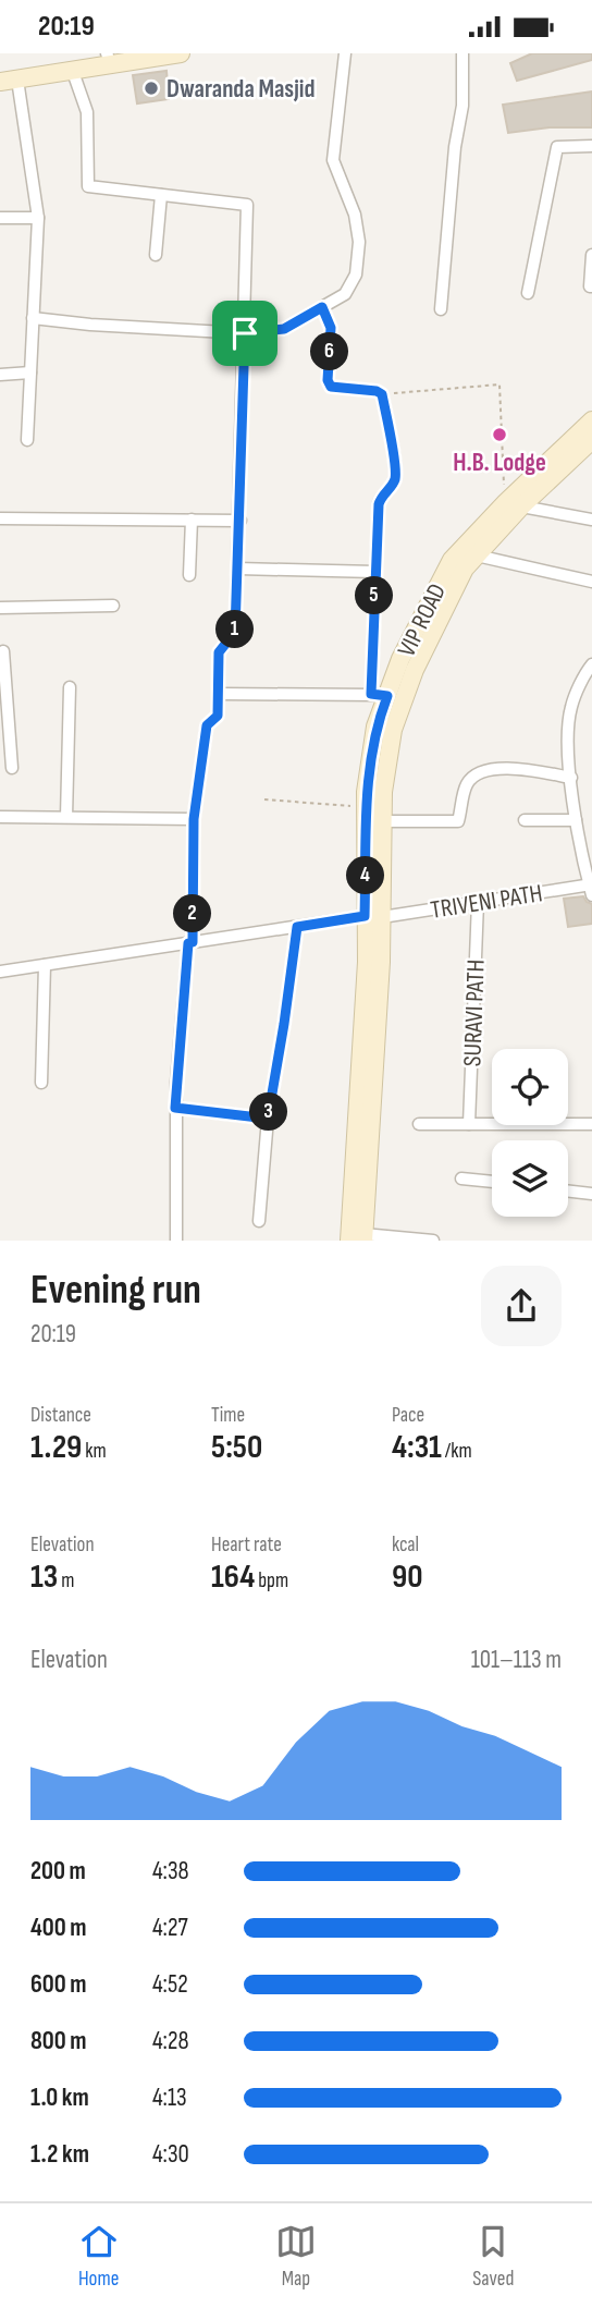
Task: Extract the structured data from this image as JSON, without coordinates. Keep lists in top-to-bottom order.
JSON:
{
  "streets": {
    "main road": ["VIP ROAD"],
    "street": ["TRIVENI PATH", "SURAVI PATH"]
  },
  "crossings": [
    ["VIP ROAD", "TRIVENI PATH"],
    ["TRIVENI PATH", "SURAVI PATH"]
  ],
  "places": ["Dwaranda Masjid", "H.B. Lodge"],
  "page": {
    "status": "20:19",
    "pins": [
      "6",
      "5",
      "1",
      "4",
      "2",
      "3"
    ],
    "heading": ["Evening run", "20:19"],
    "stats": [
      ["Distance", "1.29 km"],
      ["Time", "5:50"],
      ["Pace", "4:31 /km"],
      ["Elevation", "13 m"],
      ["Heart rate", "164 bpm"],
      ["kcal", "90"]
    ],
    "chart": ["Elevation", "101–113 m"],
    "list": [
      {
        "name": "200 m",
        "note": "4:38"
      },
      {
        "name": "400 m",
        "note": "4:27"
      },
      {
        "name": "600 m",
        "note": "4:52"
      },
      {
        "name": "800 m",
        "note": "4:28"
      },
      {
        "name": "1.0 km",
        "note": "4:13"
      },
      {
        "name": "1.2 km",
        "note": "4:30"
      }
    ],
    "tabs": ["Home", "Map", "Saved"]
  }
}
